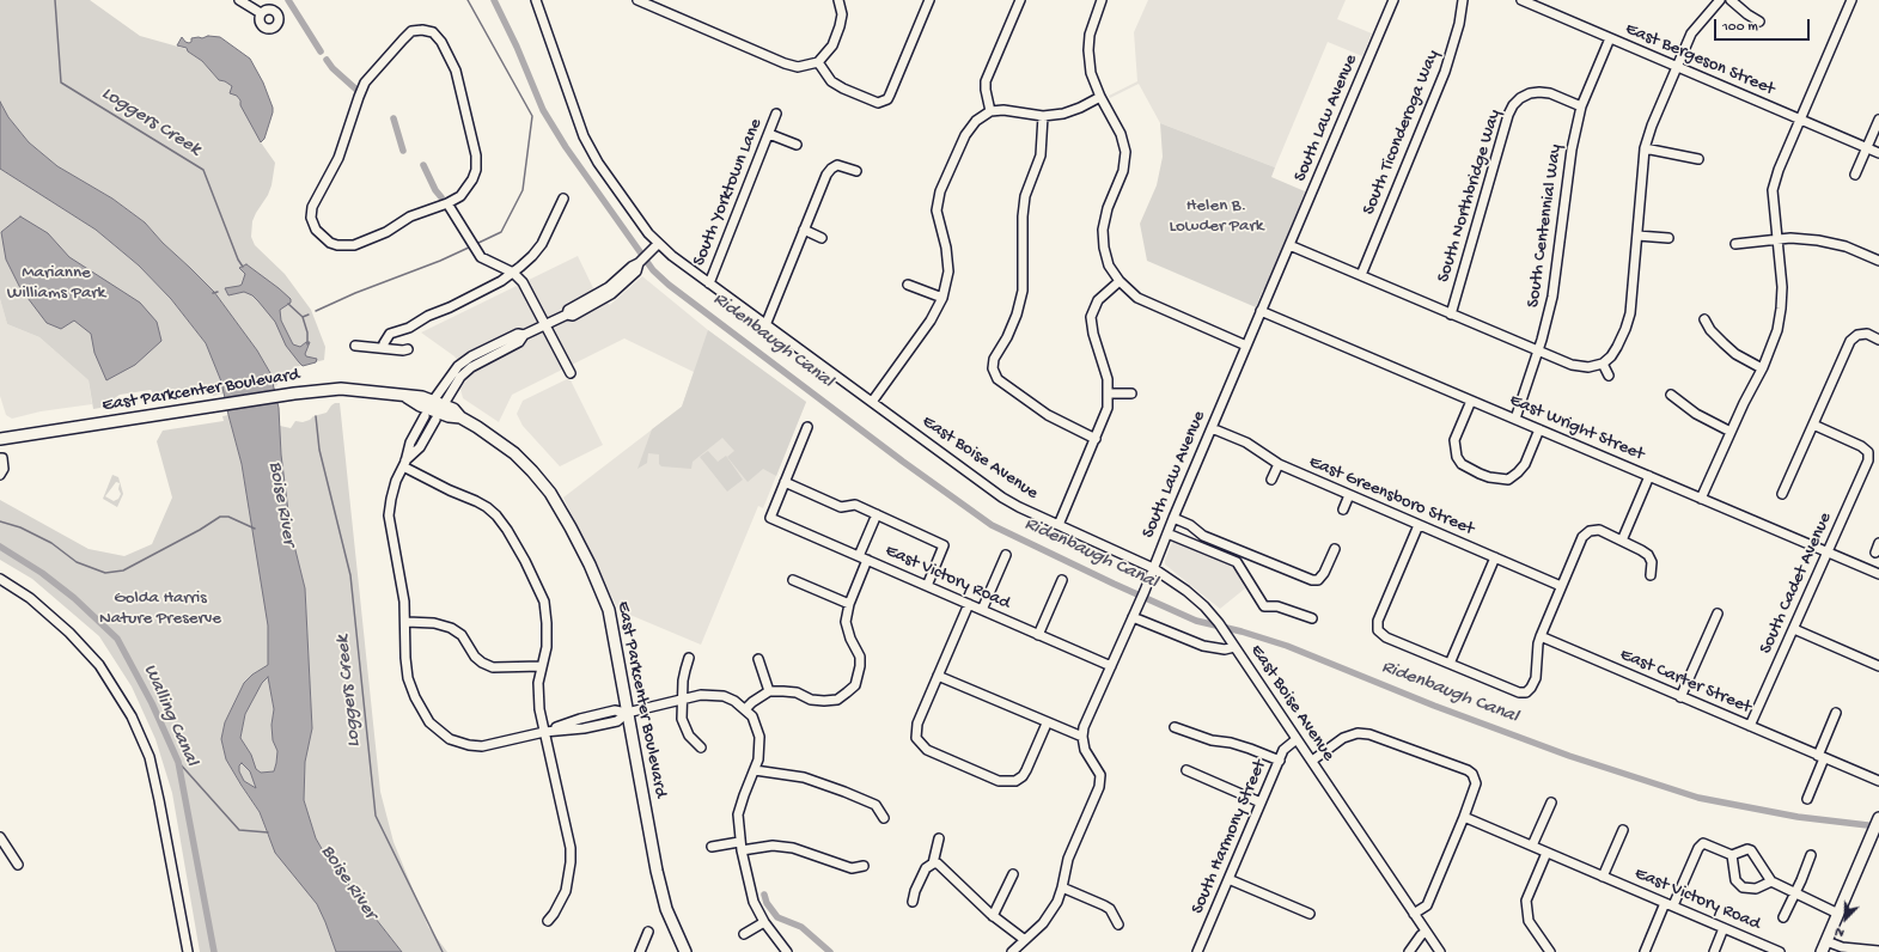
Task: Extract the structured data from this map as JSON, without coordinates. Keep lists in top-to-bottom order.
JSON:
{
  "streets": {
    "main road": ["East Parkcenter Boulevard"],
    "street": [
      "East Bergeson Street",
      "South Law Avenue",
      "South Ticonderoga Way",
      "South Yorktown Lane",
      "South Northbridge Way",
      "South Centennial Way",
      "East Wright Street",
      "East Boise Avenue",
      "East Greensboro Street",
      "East Victory Road",
      "South Cadet Avenue",
      "East Carter Street",
      "South Harmony Street"
    ]
  },
  "crossings": [
    ["East Bergeson Street", "South Centennial Way"],
    ["South Law Avenue", "East Wright Street"],
    ["South Law Avenue", "East Boise Avenue"],
    ["South Law Avenue", "East Greensboro Street"],
    ["South Law Avenue", "East Victory Road"],
    ["South Yorktown Lane", "East Boise Avenue"],
    ["South Northbridge Way", "South Centennial Way"],
    ["South Centennial Way", "East Wright Street"],
    ["East Wright Street", "South Cadet Avenue"],
    ["East Boise Avenue", "South Harmony Street"],
    ["South Cadet Avenue", "East Carter Street"]
  ],
  "water": [
    "Loggers Creek",
    "Ridenbaugh Canal",
    "Boise River",
    "Walling Canal"
  ],
  "parks": ["Helen B. Lowder Park", "Marianne Williams Park", "Golda Harris Nature Preserve"],
  "scale_bar": "100 m",
  "north": "bottom left"
}
